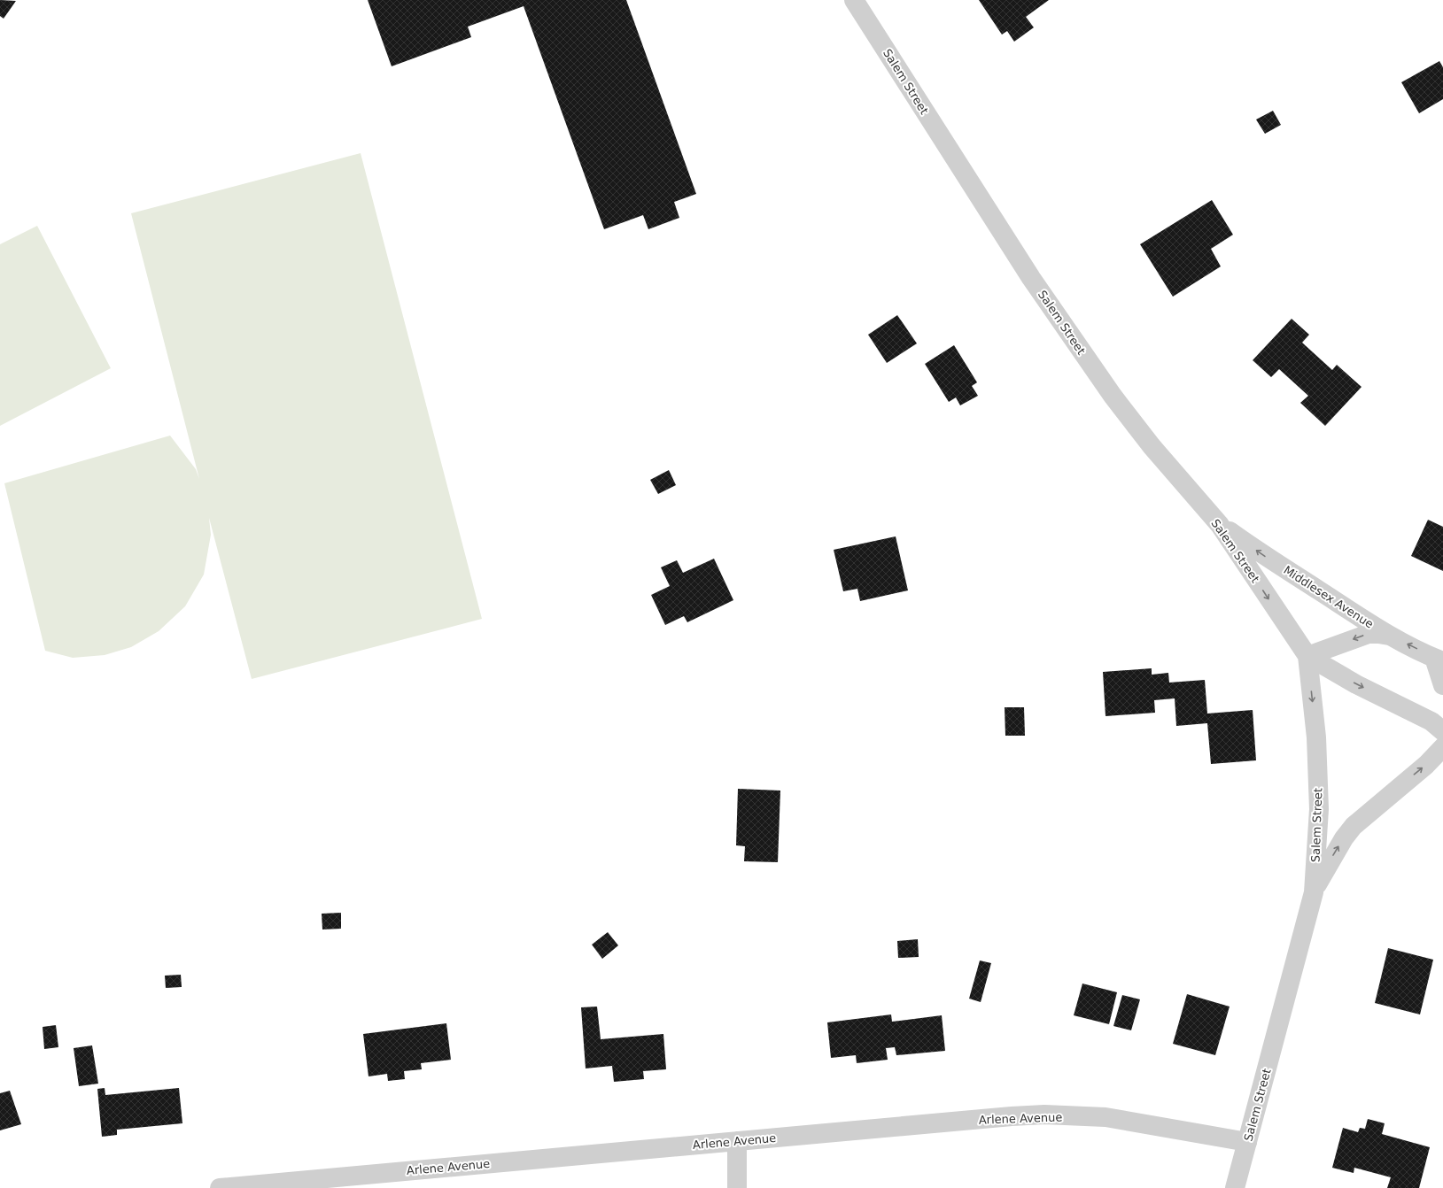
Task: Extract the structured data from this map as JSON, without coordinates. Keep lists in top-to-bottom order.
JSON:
{
  "streets": {
    "street": ["Salem Street", "Middlesex Avenue", "Arlene Avenue"]
  },
  "crossings": [
    ["Salem Street", "Middlesex Avenue"],
    ["Salem Street", "Arlene Avenue"]
  ]
}
